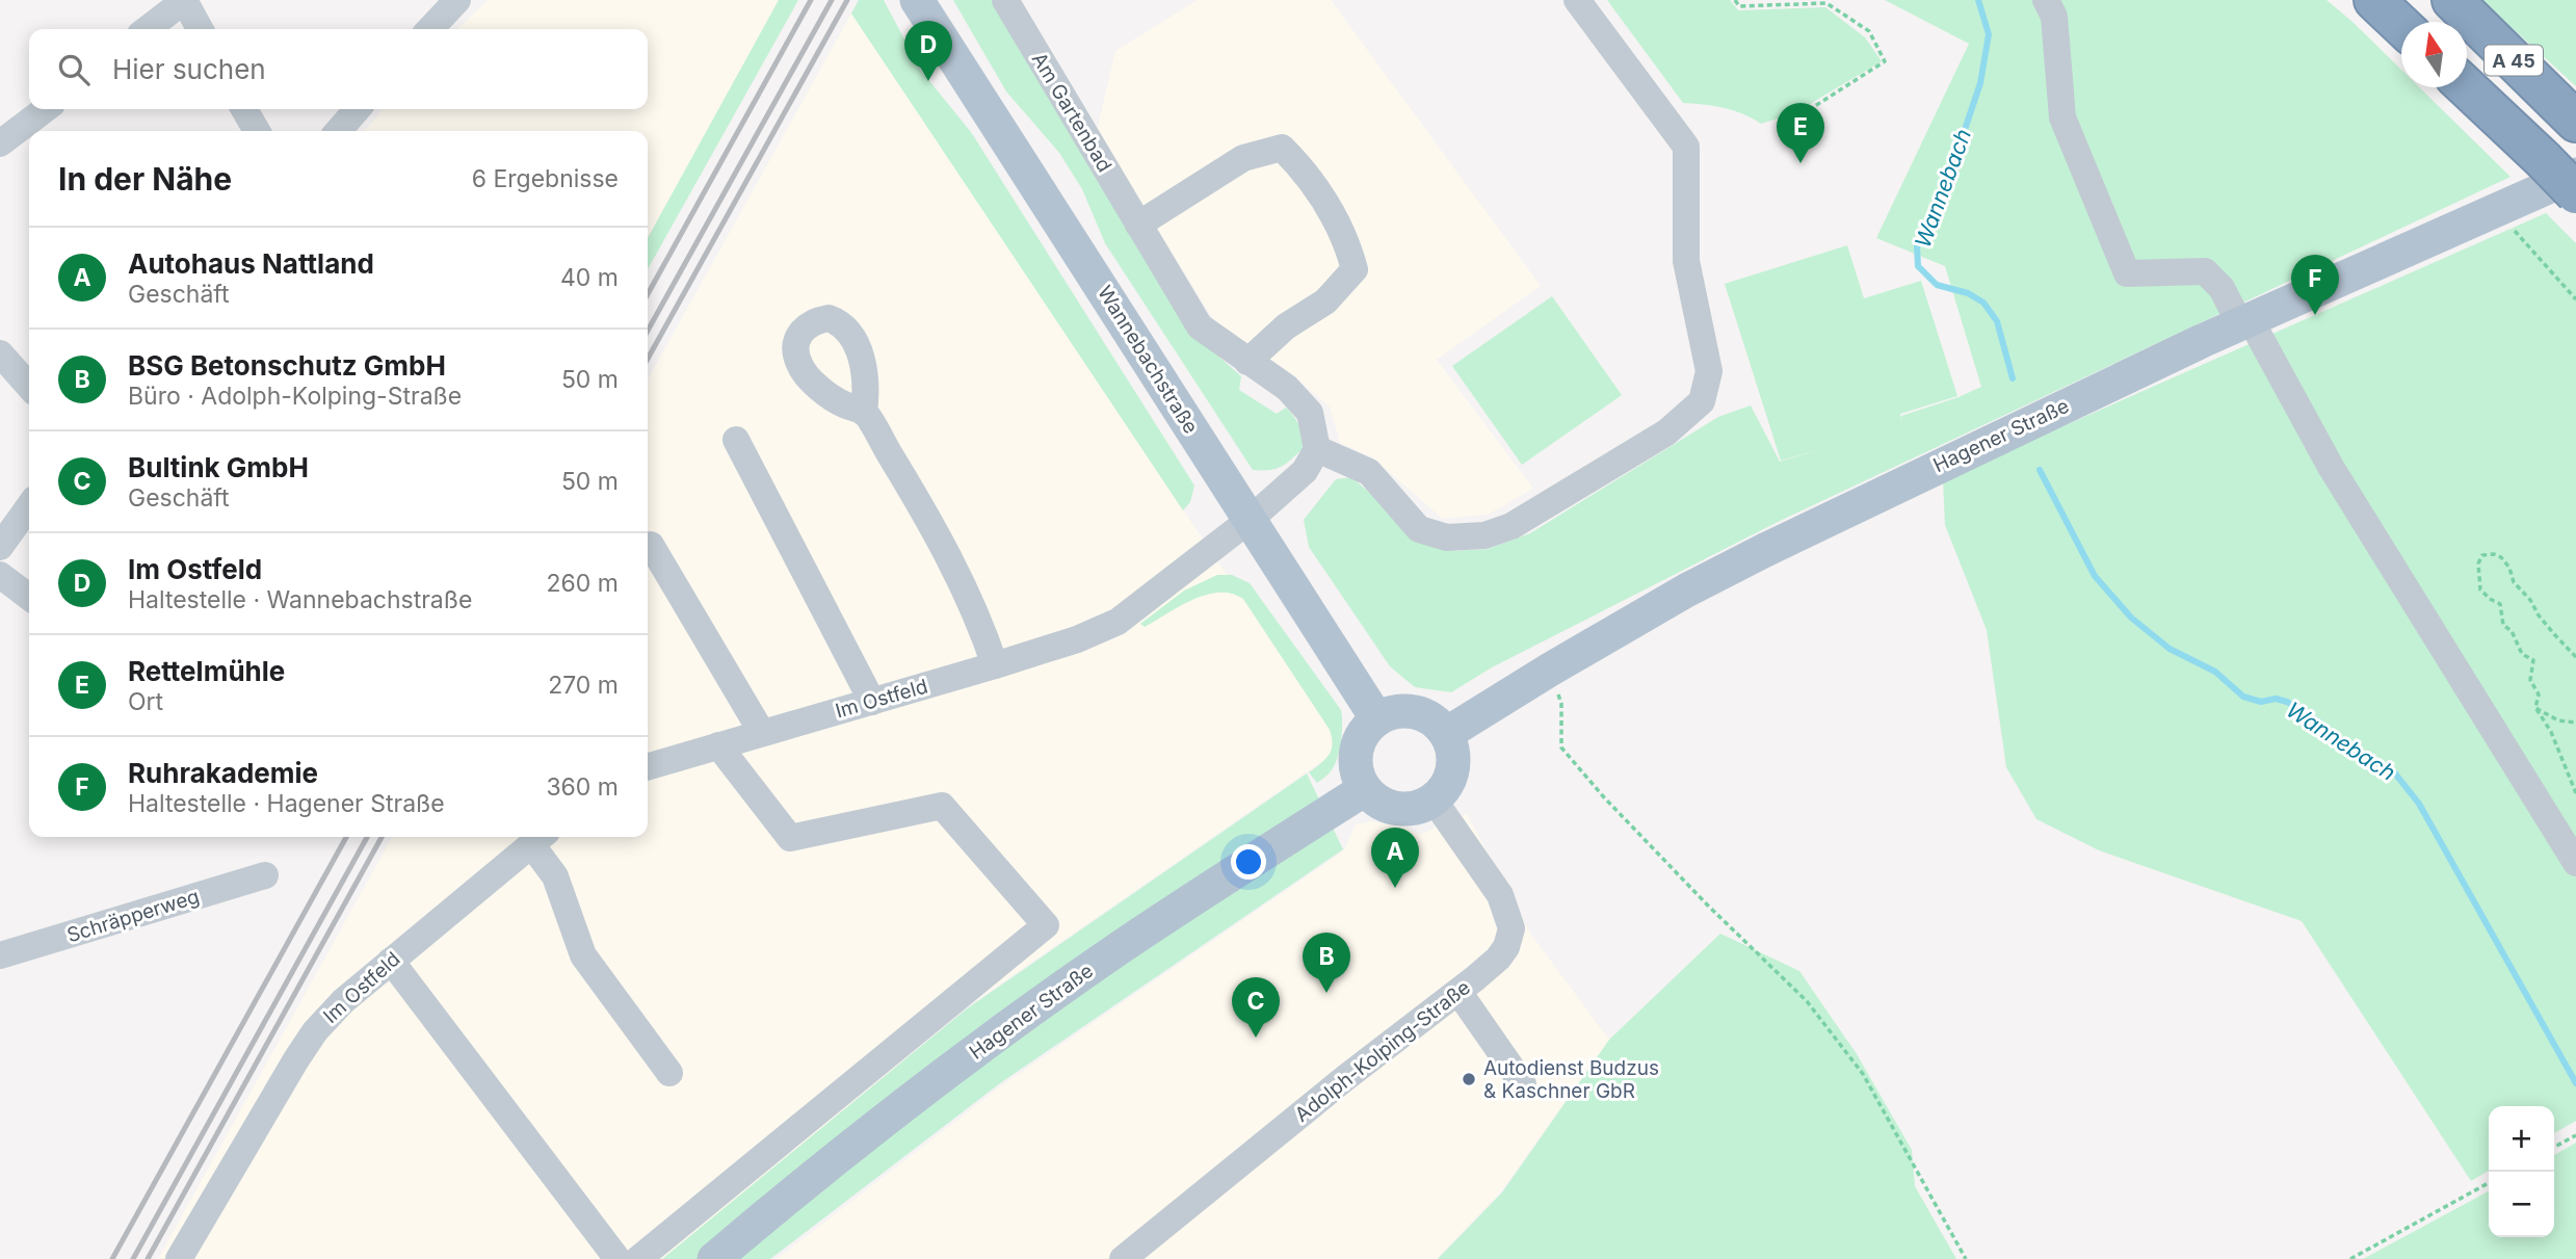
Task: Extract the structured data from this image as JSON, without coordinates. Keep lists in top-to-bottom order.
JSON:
{
  "streets": {
    "highway": ["A 45"],
    "main road": ["Wannebachstraße", "Hagener Straße"],
    "street": [
      "Am Gartenbad",
      "Im Ostfeld",
      "Schräpperweg",
      "Adolph-Kolping-Straße"
    ]
  },
  "crossings": [
    ["A 45", "Hagener Straße"],
    ["Wannebachstraße", "Hagener Straße"],
    ["Wannebachstraße", "Im Ostfeld"],
    ["Wannebachstraße", "Adolph-Kolping-Straße"],
    ["Hagener Straße", "Adolph-Kolping-Straße"]
  ],
  "water": ["Wannebach"],
  "places": ["Autodienst Budzus & Kaschner GbR"],
  "north": "top",
  "page": {
    "pins": [
      "D",
      "E",
      "F",
      "A",
      "B",
      "C"
    ],
    "search": "Hier suchen",
    "heading": ["In der Nähe", "6 Ergebnisse"],
    "list": [
      {
        "mark": "A",
        "name": "Autohaus Nattland",
        "note": "Geschäft",
        "value": "40 m"
      },
      {
        "mark": "B",
        "name": "BSG Betonschutz GmbH",
        "note": "Büro · Adolph-Kolping-Straße",
        "value": "50 m"
      },
      {
        "mark": "C",
        "name": "Bultink GmbH",
        "note": "Geschäft",
        "value": "50 m"
      },
      {
        "mark": "D",
        "name": "Im Ostfeld",
        "note": "Haltestelle · Wannebachstraße",
        "value": "260 m"
      },
      {
        "mark": "E",
        "name": "Rettelmühle",
        "note": "Ort",
        "value": "270 m"
      },
      {
        "mark": "F",
        "name": "Ruhrakademie",
        "note": "Haltestelle · Hagener Straße",
        "value": "360 m"
      }
    ],
    "map_buttons": ["+", "−"]
  }
}
